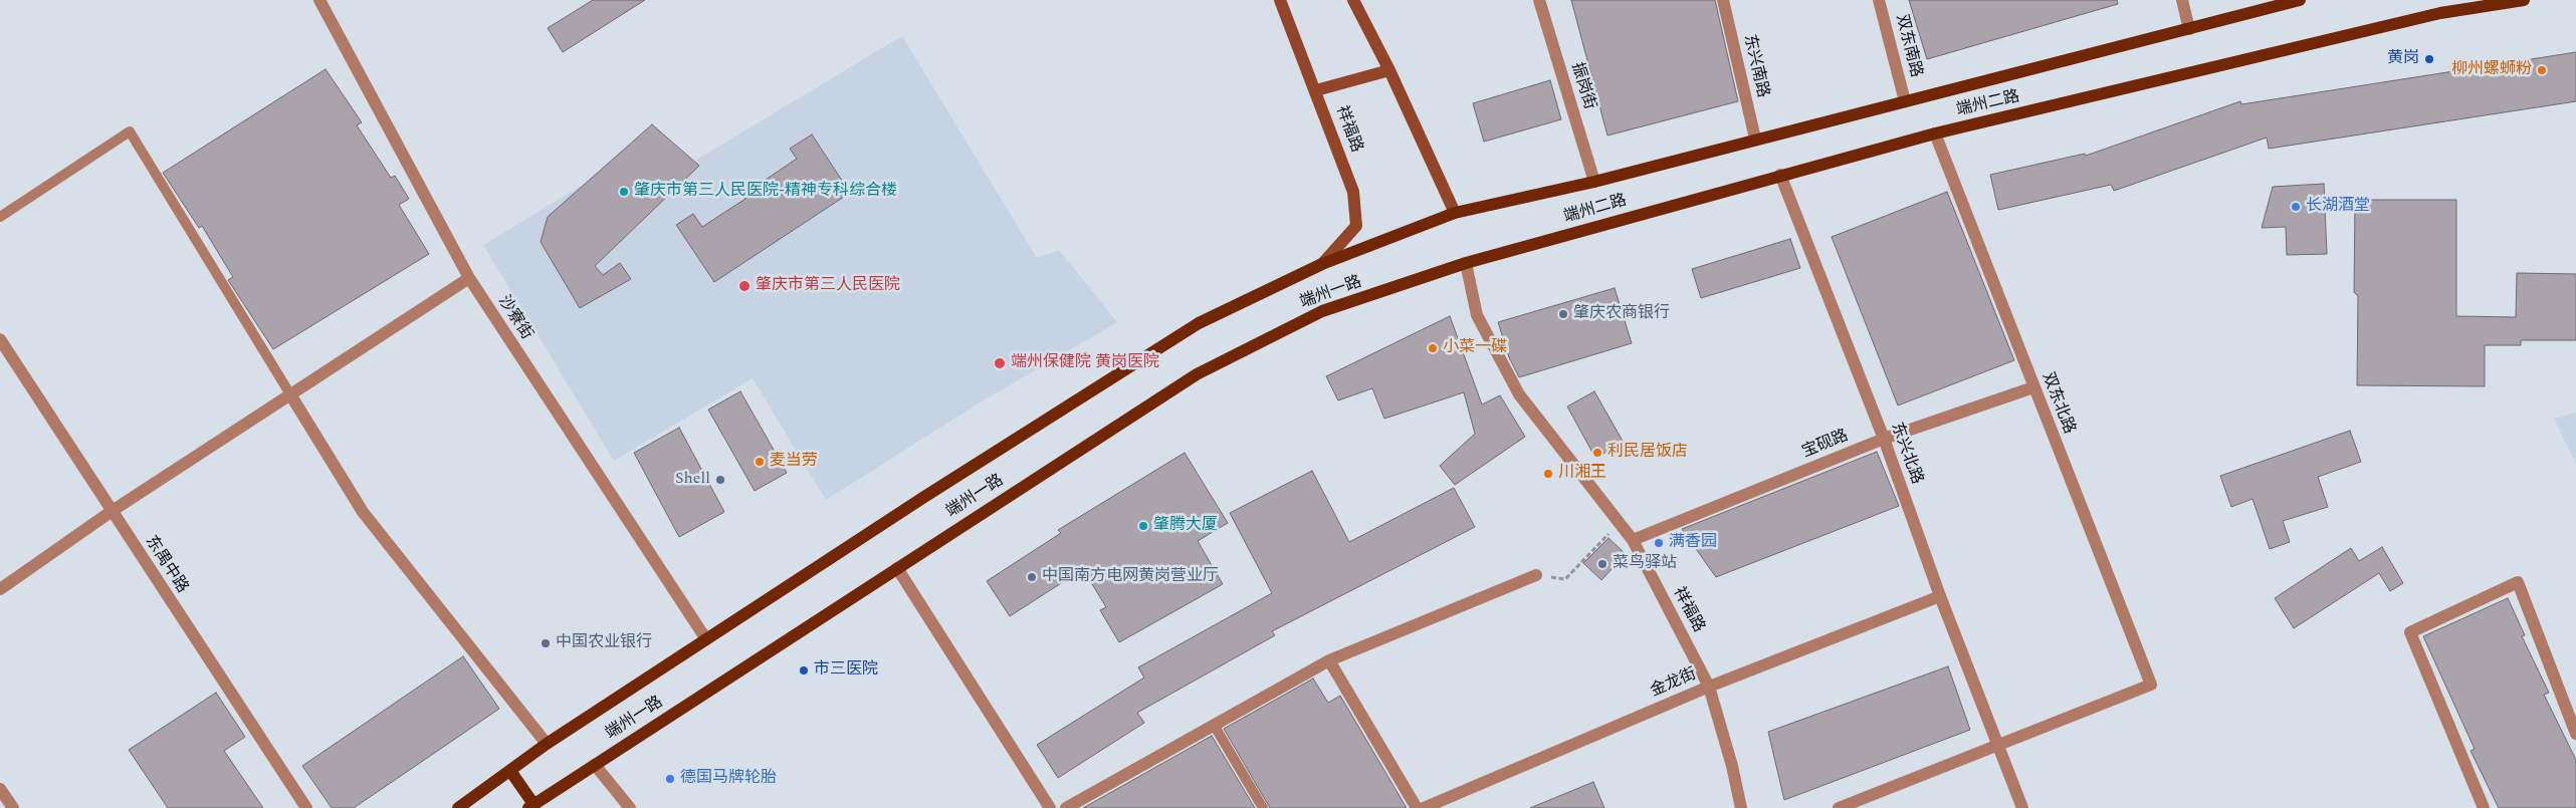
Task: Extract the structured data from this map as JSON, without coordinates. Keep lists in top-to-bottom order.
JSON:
{
  "streets": {
    "main road": ["端州二路", "端州一路"],
    "street": [
      "双东南路",
      "东兴南路",
      "振岗街",
      "祥福路",
      "沙寮街",
      "双东北路",
      "宝砚路",
      "东兴北路",
      "东禺中路",
      "金龙街"
    ]
  },
  "crossings": [
    ["双东南路", "端州二路"],
    ["东兴南路", "端州二路"],
    ["振岗街", "端州二路"],
    ["端州二路", "祥福路"],
    ["端州二路", "端州一路"],
    ["端州二路", "双东北路"],
    ["端州二路", "东兴北路"],
    ["祥福路", "端州一路"],
    ["祥福路", "宝砚路"],
    ["祥福路", "金龙街"],
    ["端州一路", "沙寮街"],
    ["双东北路", "宝砚路"],
    ["双东北路", "东兴北路"],
    ["宝砚路", "东兴北路"],
    ["东兴北路", "金龙街"]
  ],
  "places": [
    "黄岗",
    "柳州螺蛳粉",
    "肇庆市第三人民医院-精神专科综合楼",
    "长湖酒堂",
    "肇庆市第三人民医院",
    "肇庆农商银行",
    "小菜一碟",
    "端州保健院 黄岗医院",
    "利民居饭店",
    "麦当劳",
    "川湘王",
    "Shell",
    "肇腾大厦",
    "满香园",
    "菜鸟驿站",
    "中国南方电网黄岗营业厅",
    "中国农业银行",
    "市三医院",
    "德国马牌轮胎"
  ]
}
